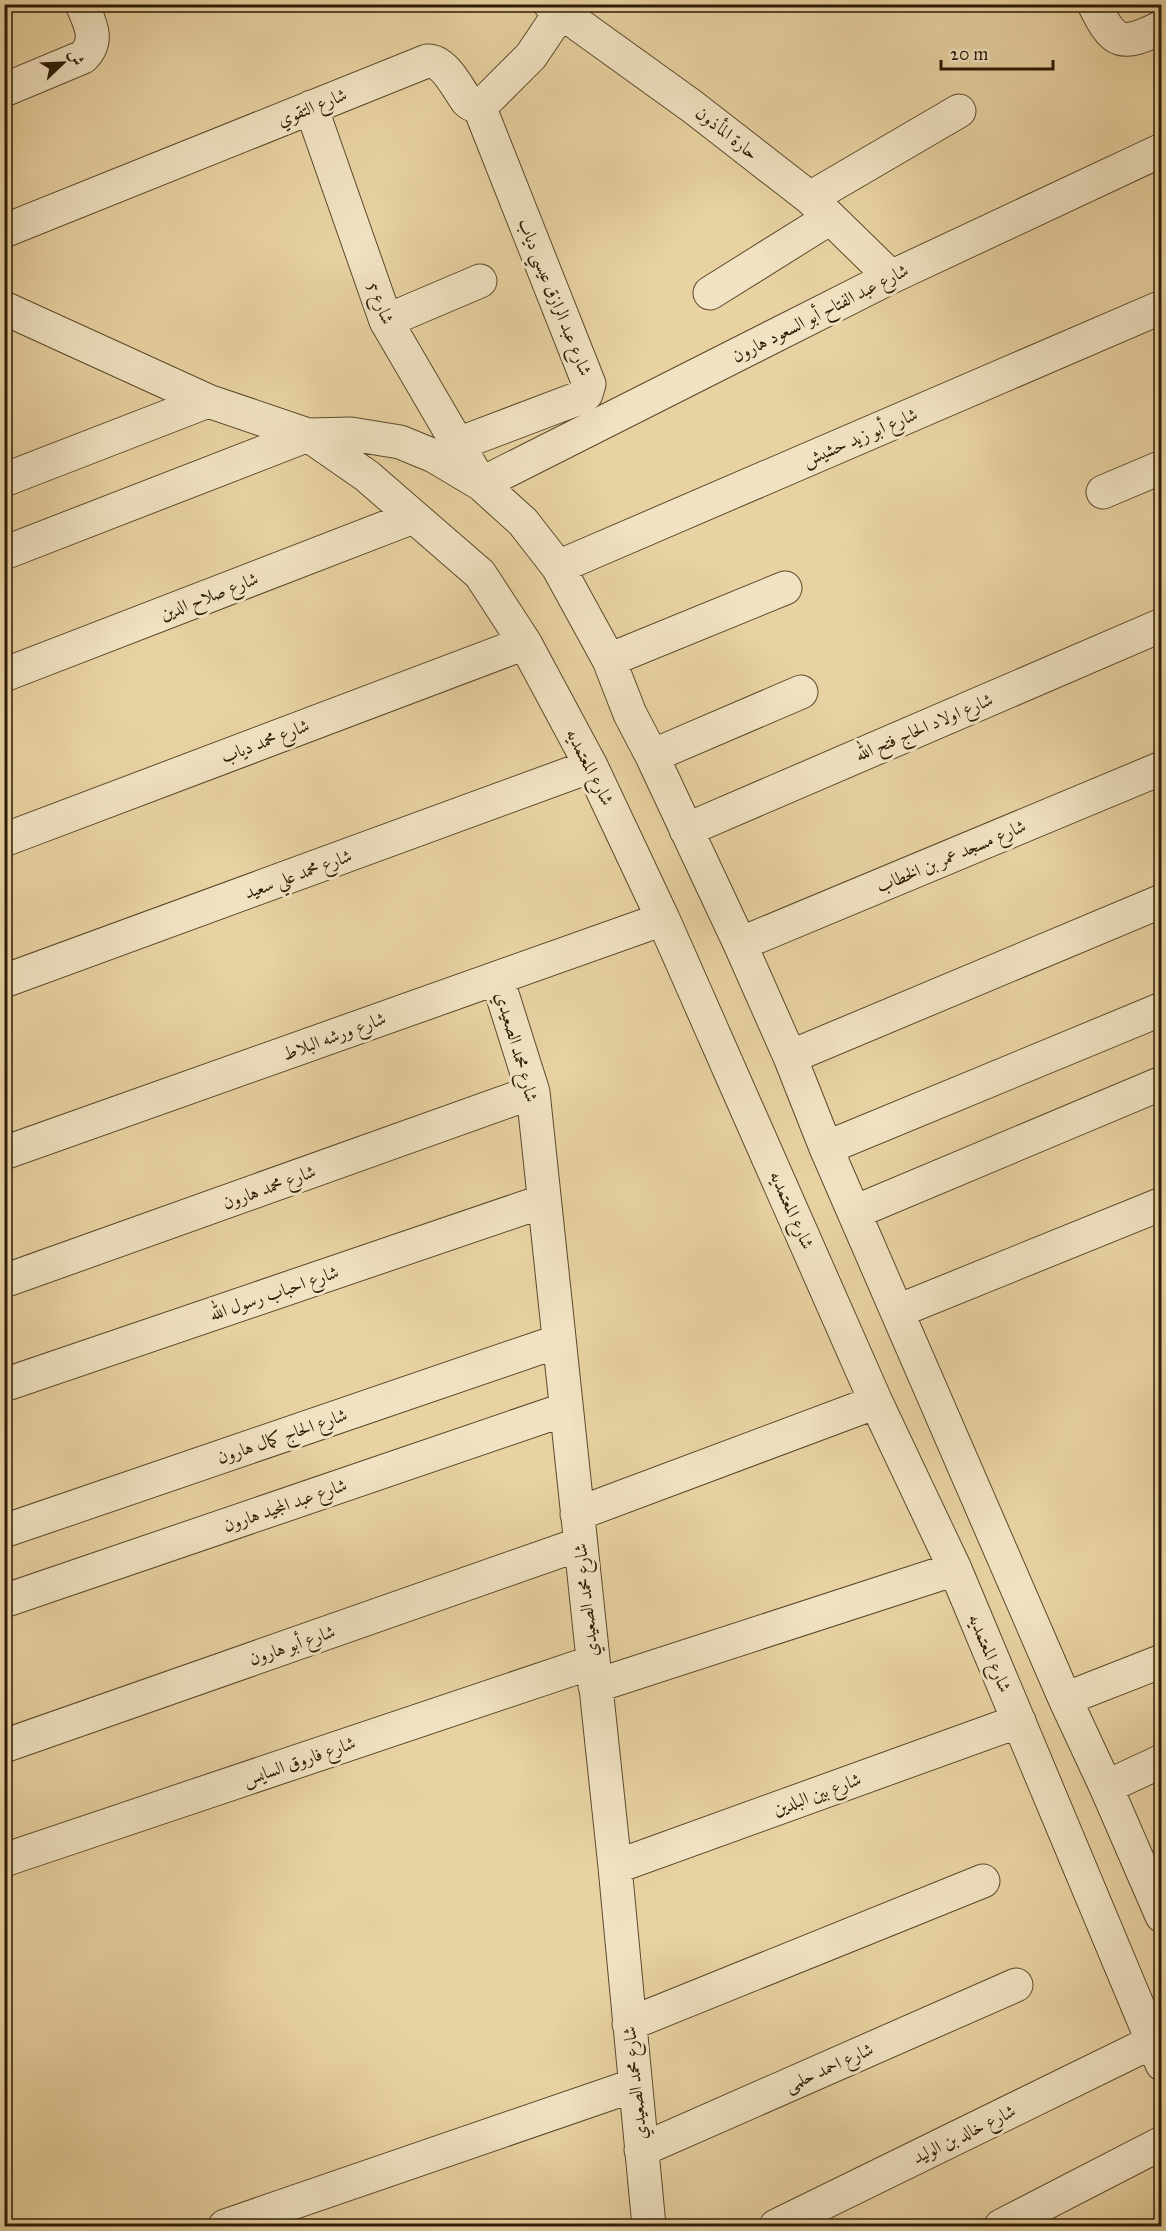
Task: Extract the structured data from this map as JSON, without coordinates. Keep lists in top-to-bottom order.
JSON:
{
  "streets": {
    "street": [
      "شارع التقوي",
      "حارة المأذون",
      "شارع عبد الرازق عيسي دياب",
      "شارع 5",
      "شارع عبد الفتاح أبو السعود هارون",
      "شارع أبو زيد حشيش",
      "شارع صلاح الدين",
      "شارع اولاد الحاج فتح الله",
      "شارع محمد دياب",
      "شارع المعتمديه",
      "شارع مسجد عمر بن الخطاب",
      "شارع محمد علي سعيد",
      "شارع ورشه البلاط",
      "شارع محمد الصعيدي",
      "شارع محمد هارون",
      "شارع احباب رسول الله",
      "شارع الحاج كمال هارون",
      "شارع عبد المجيد هارون",
      "شارع أبو هارون",
      "شارع فاروق السايس",
      "شارع بين البلدين",
      "شارع احمد حلمى",
      "شارع خالد بن الوليد"
    ]
  },
  "crossings": [
    ["شارع التقوي", "شارع عبد الرازق عيسي دياب"],
    ["شارع التقوي", "شارع 5"],
    ["حارة المأذون", "شارع عبد الفتاح أبو السعود هارون"],
    ["شارع عبد الرازق عيسي دياب", "شارع 5"],
    ["شارع 5", "شارع عبد الفتاح أبو السعود هارون"],
    ["شارع 5", "شارع المعتمديه"],
    ["شارع عبد الفتاح أبو السعود هارون", "شارع المعتمديه"],
    ["شارع أبو زيد حشيش", "شارع المعتمديه"],
    ["شارع صلاح الدين", "شارع المعتمديه"],
    ["شارع اولاد الحاج فتح الله", "شارع المعتمديه"],
    ["شارع محمد دياب", "شارع المعتمديه"],
    ["شارع المعتمديه", "شارع مسجد عمر بن الخطاب"],
    ["شارع المعتمديه", "شارع محمد علي سعيد"],
    ["شارع المعتمديه", "شارع ورشه البلاط"],
    ["شارع المعتمديه", "شارع أبو هارون"],
    ["شارع المعتمديه", "شارع فاروق السايس"],
    ["شارع المعتمديه", "شارع بين البلدين"],
    ["شارع المعتمديه", "شارع خالد بن الوليد"],
    ["شارع ورشه البلاط", "شارع محمد الصعيدي"],
    ["شارع محمد الصعيدي", "شارع محمد هارون"],
    ["شارع محمد الصعيدي", "شارع احباب رسول الله"],
    ["شارع محمد الصعيدي", "شارع الحاج كمال هارون"],
    ["شارع محمد الصعيدي", "شارع عبد المجيد هارون"],
    ["شارع محمد الصعيدي", "شارع أبو هارون"],
    ["شارع محمد الصعيدي", "شارع فاروق السايس"],
    ["شارع محمد الصعيدي", "شارع بين البلدين"],
    ["شارع محمد الصعيدي", "شارع احمد حلمى"]
  ],
  "scale_bar": "20 m",
  "north": "top right"
}
